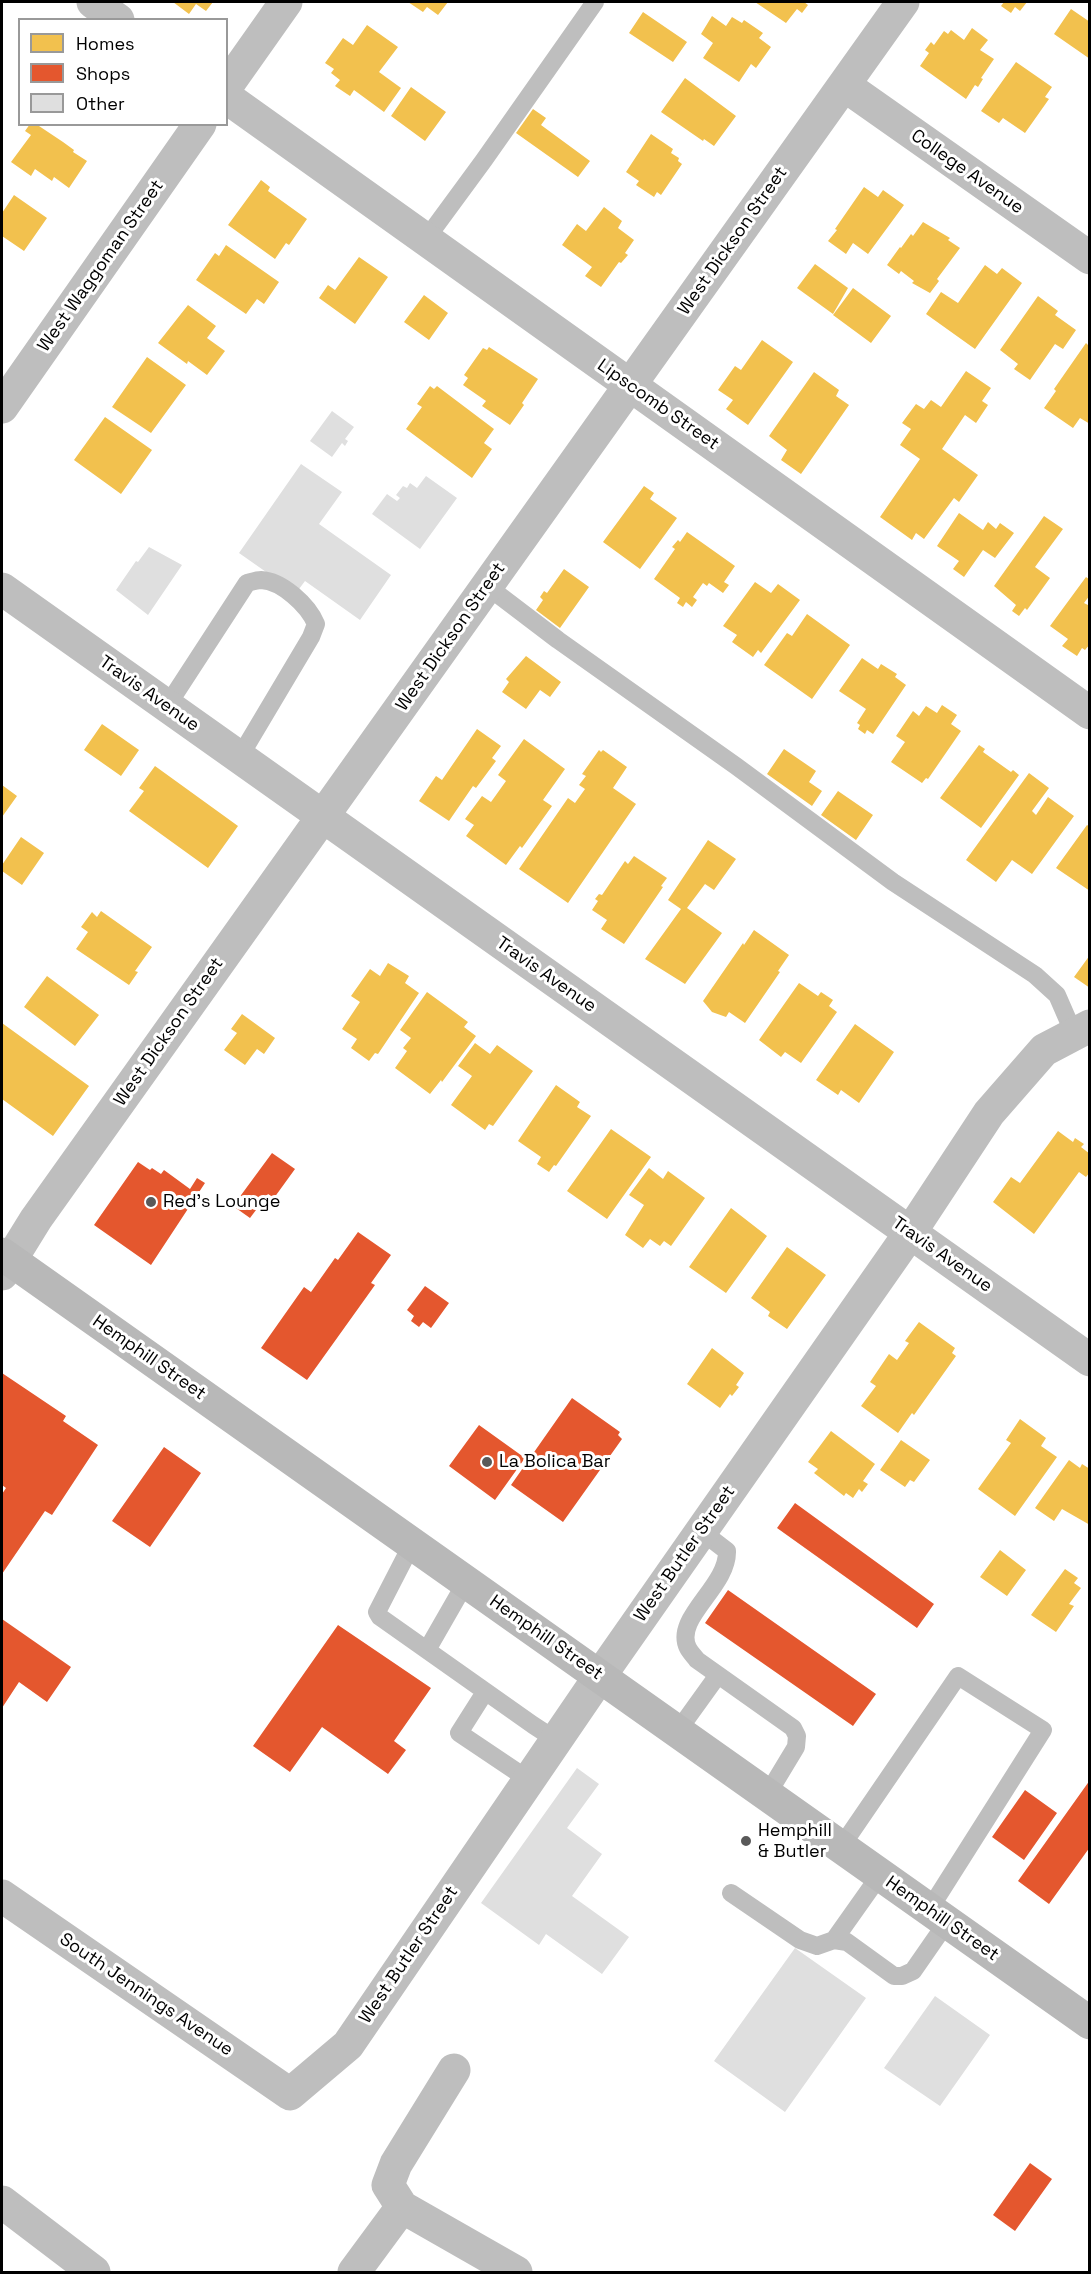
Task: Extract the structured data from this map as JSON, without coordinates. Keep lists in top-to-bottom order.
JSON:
{
  "streets": {
    "main road": ["Hemphill Street"],
    "street": [
      "College Avenue",
      "West Dickson Street",
      "West Waggoman Street",
      "Lipscomb Street",
      "Travis Avenue",
      "West Butler Street",
      "South Jennings Avenue"
    ]
  },
  "crossings": [
    ["College Avenue", "West Dickson Street"],
    ["West Dickson Street", "Lipscomb Street"],
    ["West Dickson Street", "Travis Avenue"],
    ["West Dickson Street", "Hemphill Street"],
    ["Travis Avenue", "West Butler Street"],
    ["Hemphill Street", "West Butler Street"],
    ["West Butler Street", "South Jennings Avenue"]
  ],
  "places": ["Red's Lounge", "La Bolica Bar", "Hemphill & Butler"],
  "legend": ["Homes", "Shops", "Other"]
}
